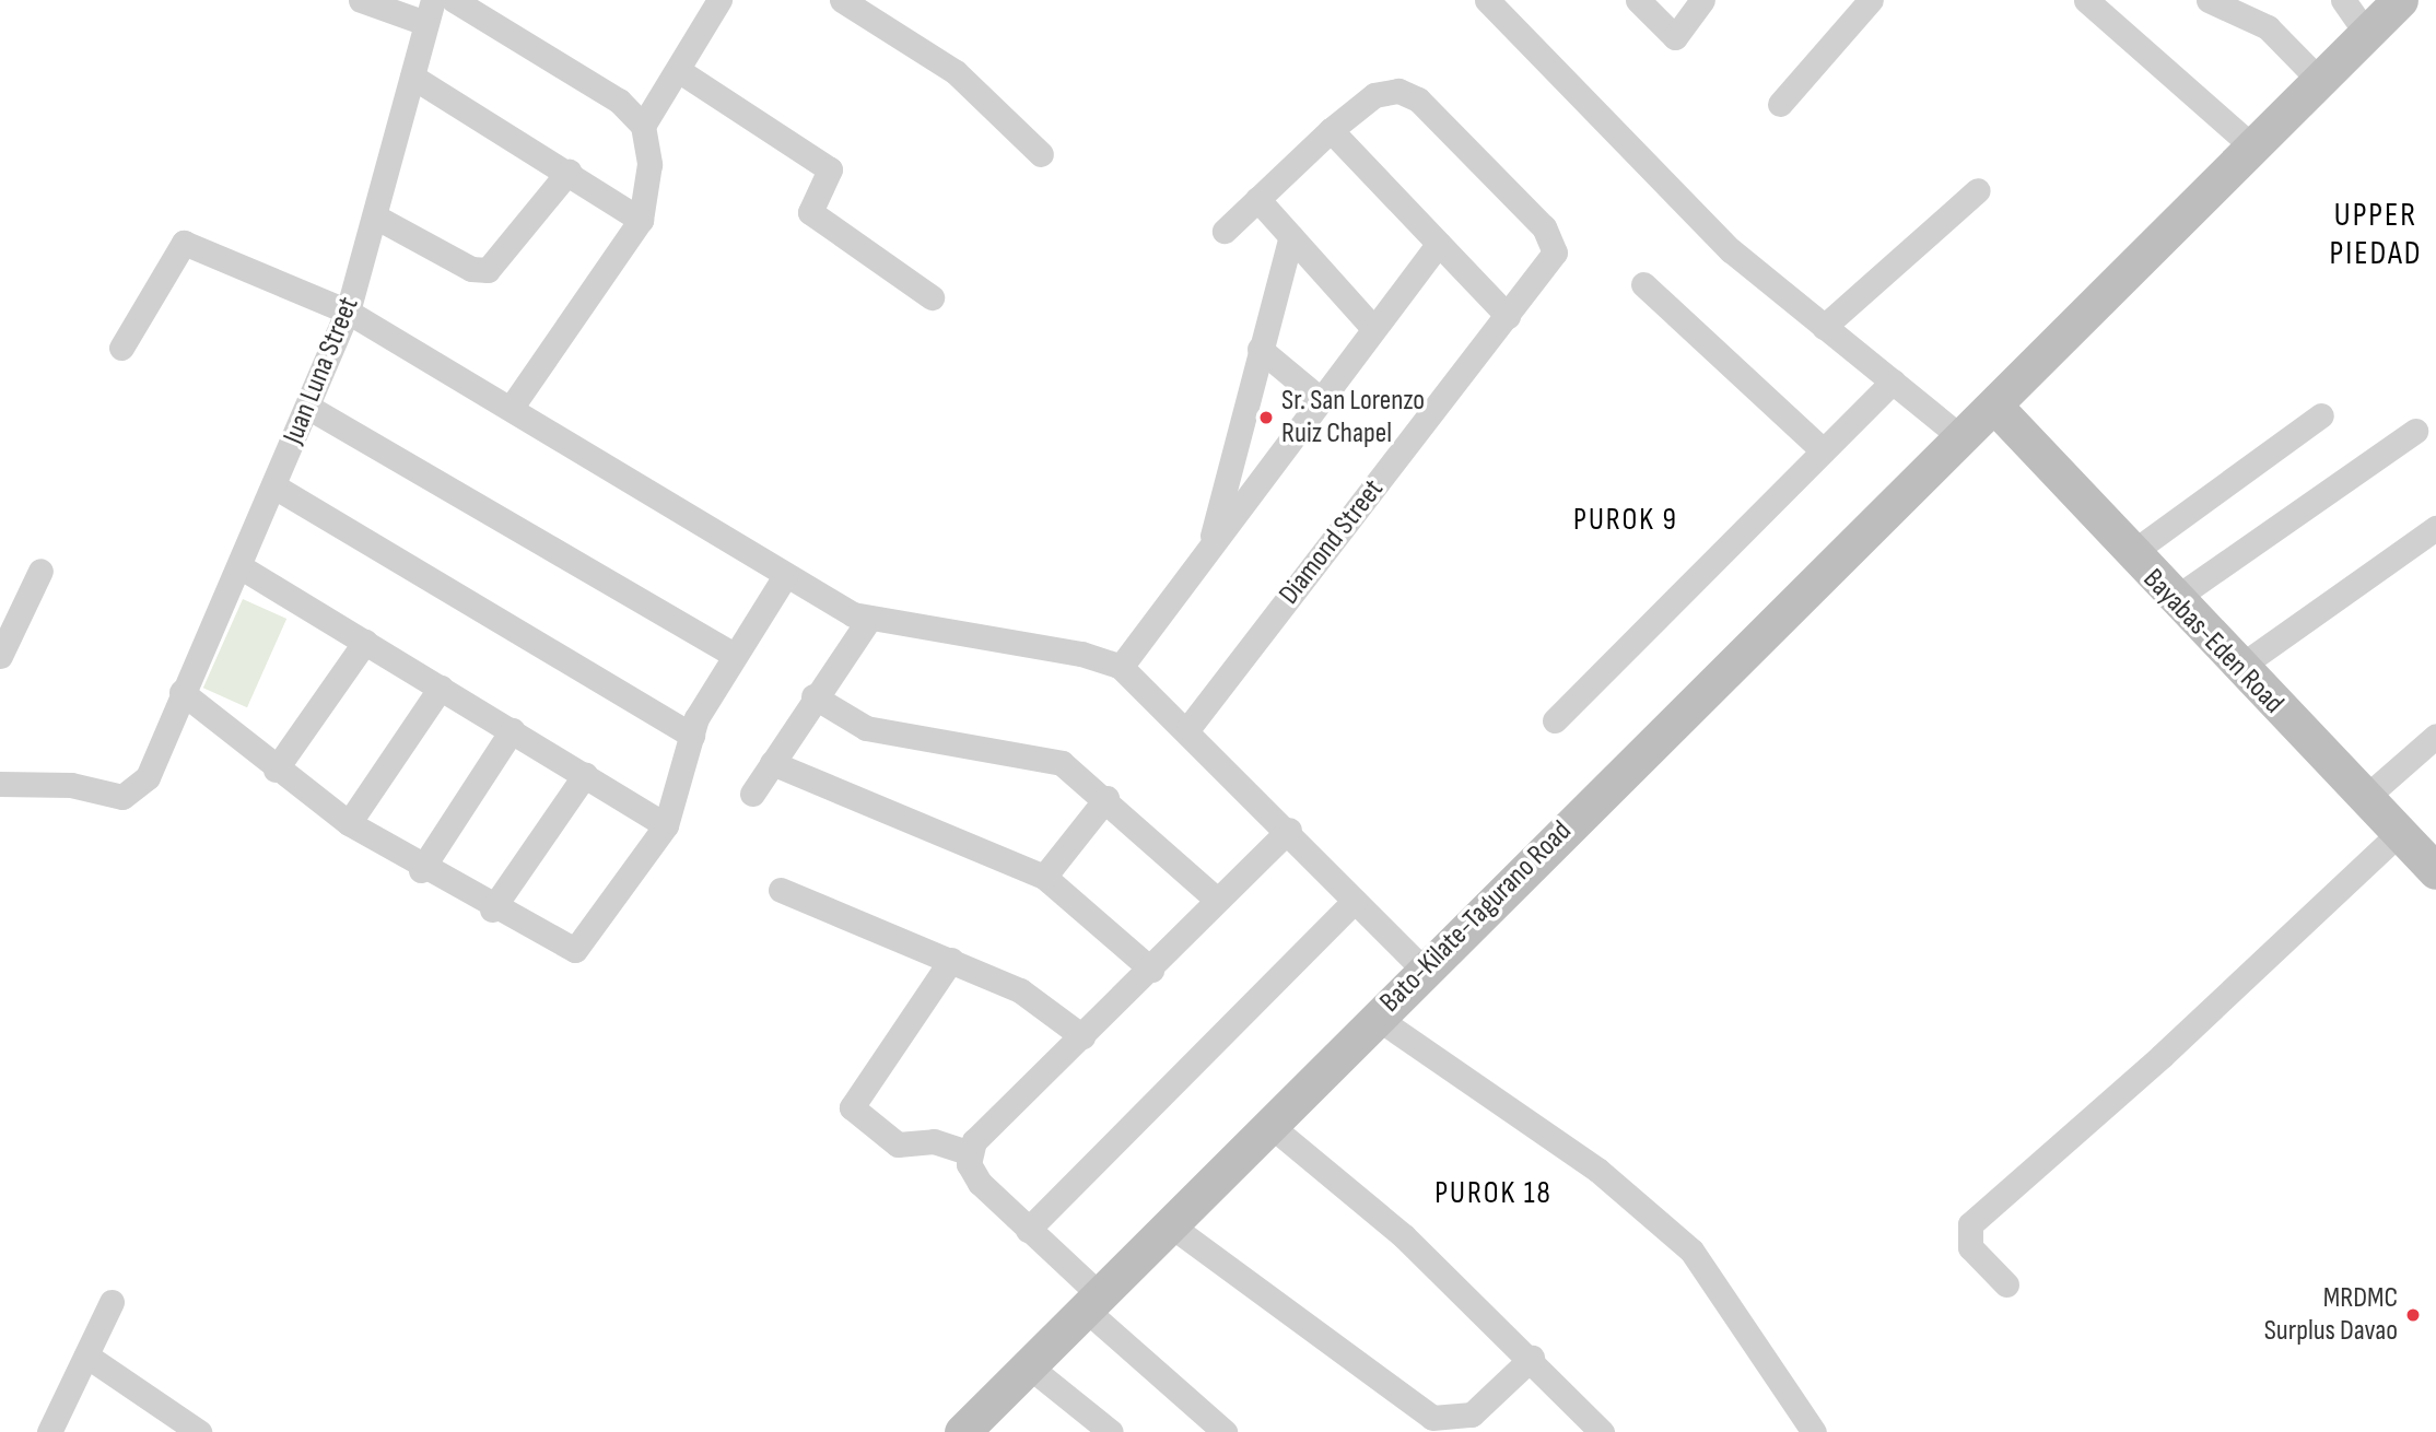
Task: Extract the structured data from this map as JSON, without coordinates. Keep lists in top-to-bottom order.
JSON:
{
  "streets": {
    "street": [
      "Juan Luna Street",
      "Diamond Street",
      "Bayabas-Eden Road",
      "Bato-Kilate-Tagurano Road"
    ]
  },
  "crossings": [
    ["Bayabas-Eden Road", "Bato-Kilate-Tagurano Road"]
  ],
  "districts": ["UPPER PIEDAD", "PUROK 9", "PUROK 18"],
  "places": ["Sr. San Lorenzo Ruiz Chapel", "MRDMC Surplus Davao"]
}
